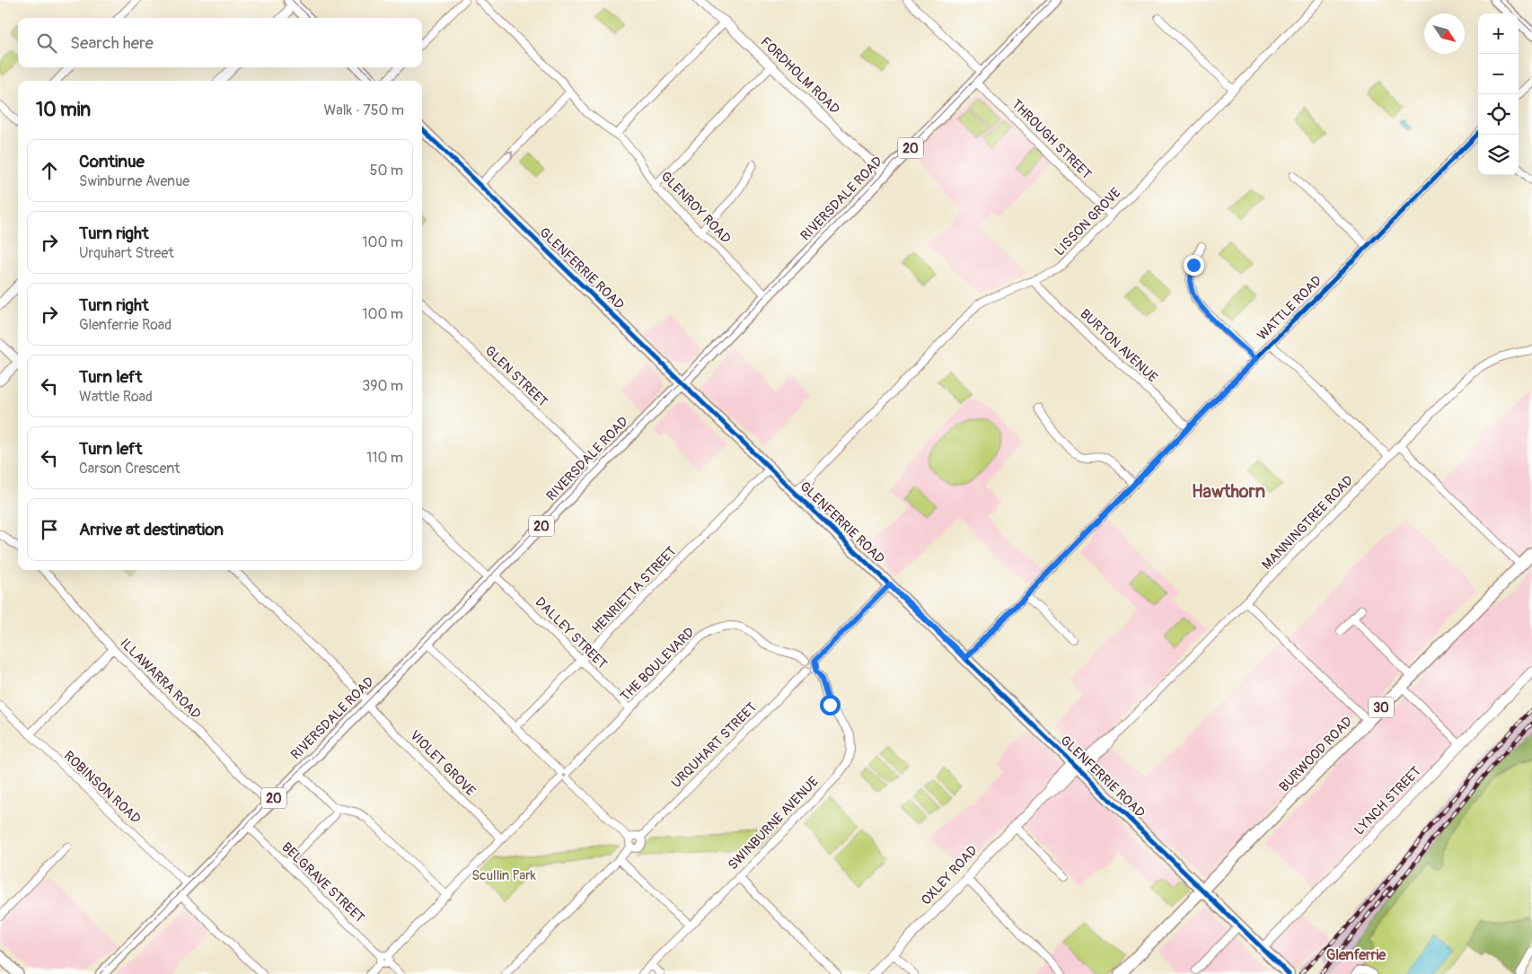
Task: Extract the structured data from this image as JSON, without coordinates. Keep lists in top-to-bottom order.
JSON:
{
  "streets": {
    "main road": [
      "20",
      "RIVERSDALE ROAD",
      "GLENFERRIE ROAD",
      "30",
      "BURWOOD ROAD"
    ],
    "street": [
      "FORDHOLM ROAD",
      "THROUGH STREET",
      "GLENROY ROAD",
      "LISSON GROVE",
      "WATTLE ROAD",
      "BURTON AVENUE",
      "GLEN STREET",
      "MANNINGTREE ROAD",
      "HENRIETTA STREET",
      "DALLEY STREET",
      "THE BOULEVARD",
      "ILLAWARRA ROAD",
      "URQUHART STREET",
      "VIOLET GROVE",
      "ROBINSON ROAD",
      "LYNCH STREET",
      "SWINBURNE AVENUE",
      "OXLEY ROAD",
      "BELGRAVE STREET"
    ]
  },
  "crossings": [
    ["FORDHOLM ROAD", "RIVERSDALE ROAD"],
    ["THROUGH STREET", "RIVERSDALE ROAD"],
    ["THROUGH STREET", "LISSON GROVE"],
    ["RIVERSDALE ROAD", "GLENROY ROAD"],
    ["RIVERSDALE ROAD", "GLENFERRIE ROAD"],
    ["RIVERSDALE ROAD", "GLEN STREET"],
    ["RIVERSDALE ROAD", "DALLEY STREET"],
    ["RIVERSDALE ROAD", "ILLAWARRA ROAD"],
    ["RIVERSDALE ROAD", "VIOLET GROVE"],
    ["RIVERSDALE ROAD", "ROBINSON ROAD"],
    ["RIVERSDALE ROAD", "BELGRAVE STREET"],
    ["LISSON GROVE", "GLENFERRIE ROAD"],
    ["LISSON GROVE", "BURTON AVENUE"],
    ["GLENFERRIE ROAD", "WATTLE ROAD"],
    ["GLENFERRIE ROAD", "MANNINGTREE ROAD"],
    ["GLENFERRIE ROAD", "HENRIETTA STREET"],
    ["GLENFERRIE ROAD", "BURWOOD ROAD"],
    ["GLENFERRIE ROAD", "LYNCH STREET"],
    ["GLENFERRIE ROAD", "OXLEY ROAD"],
    ["WATTLE ROAD", "BURTON AVENUE"],
    ["MANNINGTREE ROAD", "OXLEY ROAD"],
    ["HENRIETTA STREET", "DALLEY STREET"],
    ["DALLEY STREET", "THE BOULEVARD"],
    ["THE BOULEVARD", "URQUHART STREET"],
    ["THE BOULEVARD", "VIOLET GROVE"],
    ["THE BOULEVARD", "SWINBURNE AVENUE"],
    ["THE BOULEVARD", "BELGRAVE STREET"],
    ["URQUHART STREET", "SWINBURNE AVENUE"]
  ],
  "districts": ["Hawthorn", "Glenferrie"],
  "parks": ["Scullin Park"],
  "north": "bottom right",
  "page": {
    "map_buttons": ["+", "−"],
    "search": "Search here",
    "heading": ["10 min", "Walk · 750 m"],
    "list": [
      ["Continue", "Swinburne Avenue", "50 m"],
      ["Turn right", "Urquhart Street", "100 m"],
      ["Turn right", "Glenferrie Road", "100 m"],
      ["Turn left", "Wattle Road", "390 m"],
      ["Turn left", "Carson Crescent", "110 m"],
      "Arrive at destination"
    ]
  }
}
